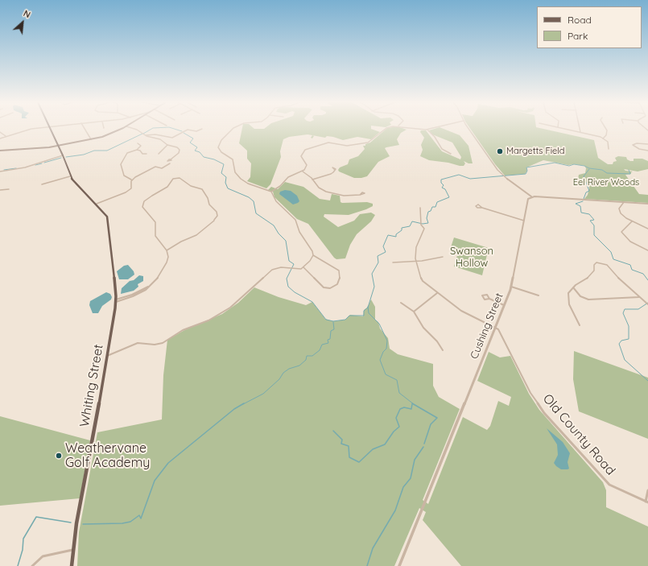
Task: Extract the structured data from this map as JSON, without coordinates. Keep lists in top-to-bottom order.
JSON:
{
  "streets": {
    "main road": ["Whiting Street"],
    "street": ["Cushing Street", "Old County Road"]
  },
  "crossings": [
    ["Cushing Street", "Old County Road"]
  ],
  "parks": ["Eel River Woods", "Swanson Hollow"],
  "places": ["Margetts Field", "Weathervane Golf Academy"],
  "legend": ["Road", "Park"],
  "north": "top right"
}
